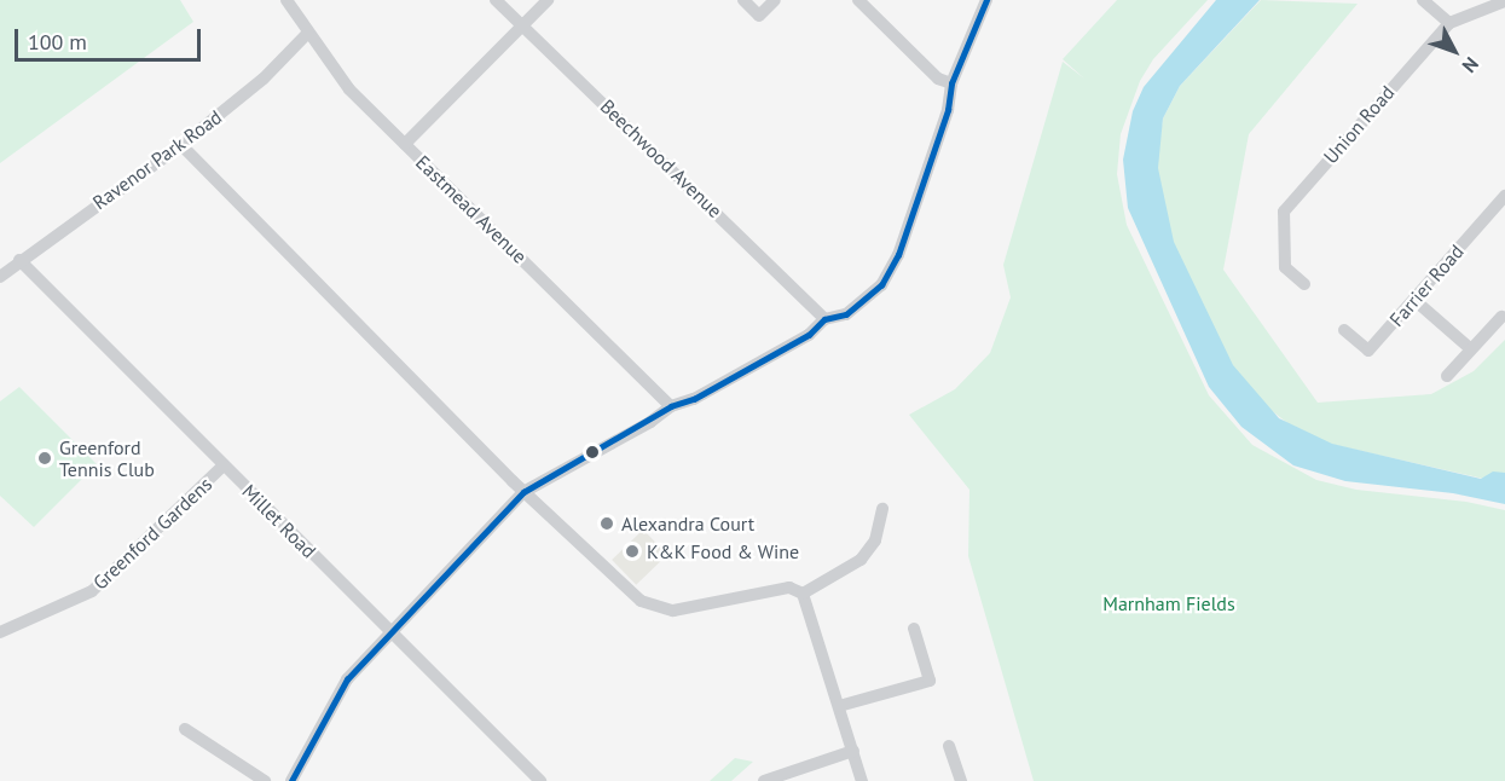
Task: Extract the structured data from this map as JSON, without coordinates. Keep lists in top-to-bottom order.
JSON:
{
  "streets": {
    "street": [
      "Union Road",
      "Beechwood Avenue",
      "Ravenor Park Road",
      "Eastmead Avenue",
      "Farrier Road",
      "Millet Road",
      "Greenford Gardens"
    ]
  },
  "crossings": [
    ["Ravenor Park Road", "Eastmead Avenue"],
    ["Ravenor Park Road", "Millet Road"],
    ["Millet Road", "Greenford Gardens"]
  ],
  "parks": ["Marnham Fields"],
  "places": ["Greenford Tennis Club", "Alexandra Court", "K&K Food & Wine"],
  "scale_bar": "100 m",
  "north": "bottom right"
}
